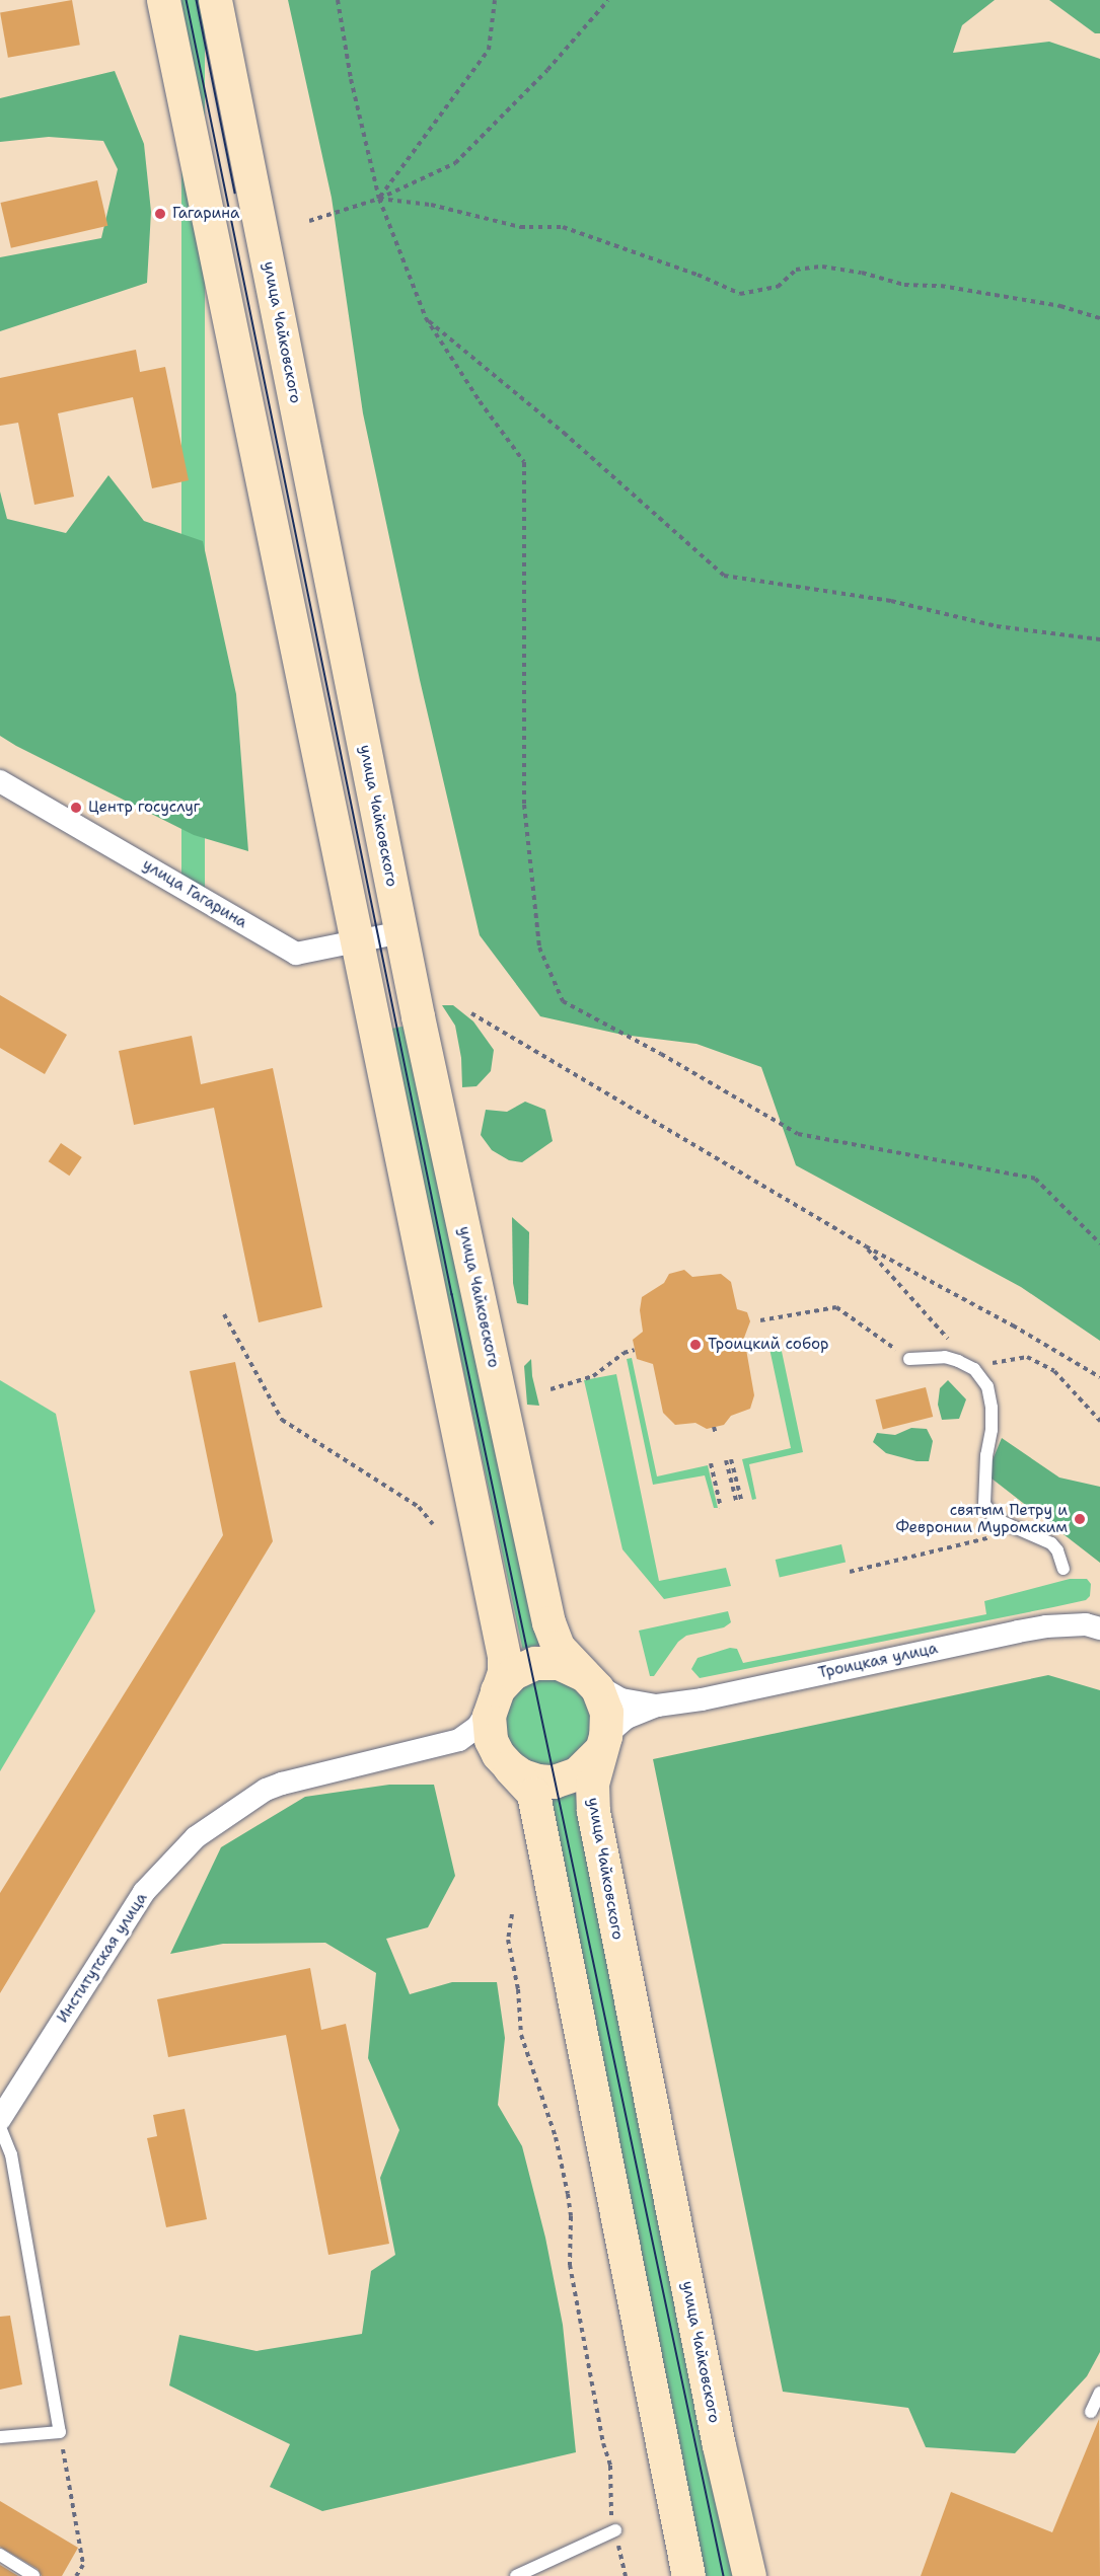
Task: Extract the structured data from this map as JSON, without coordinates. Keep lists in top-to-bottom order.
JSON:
{
  "streets": {
    "main road": ["улица Чайковского", "Институтская улица"],
    "street": ["улица Гагарина", "Троицкая улица"]
  },
  "crossings": [
    ["улица Чайковского", "улица Гагарина"],
    ["улица Чайковского", "Институтская улица"],
    ["улица Гагарина", "Институтская улица"]
  ],
  "places": [
    "Гагарина",
    "Центр госуслуг",
    "Троицкий собор",
    "святым Петру и Февронии Муромским"
  ]
}
